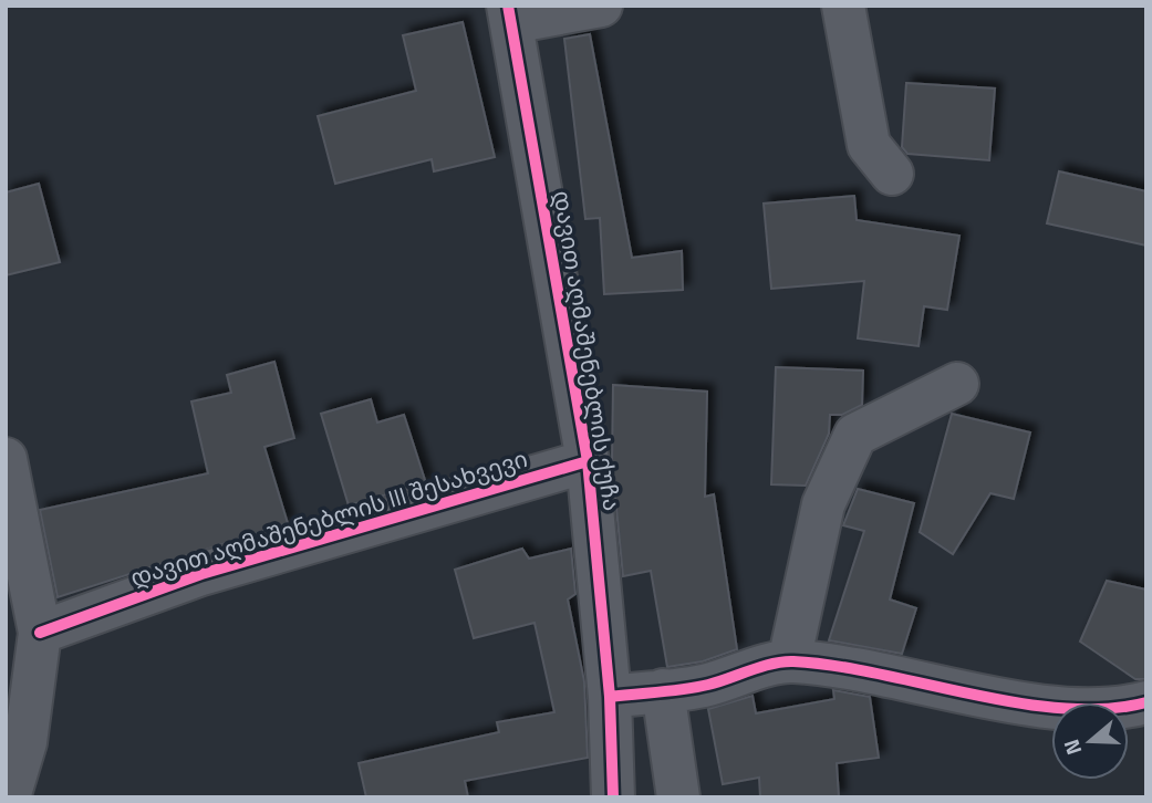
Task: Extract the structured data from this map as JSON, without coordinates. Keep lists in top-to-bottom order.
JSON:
{
  "streets": {
    "street": ["დავით აღმაშენებლის ქუჩა", "დავით აღმაშენებლის III შესახვევი"]
  },
  "crossings": [
    ["დავით აღმაშენებლის ქუჩა", "დავით აღმაშენებლის III შესახვევი"]
  ],
  "north": "left"
}
